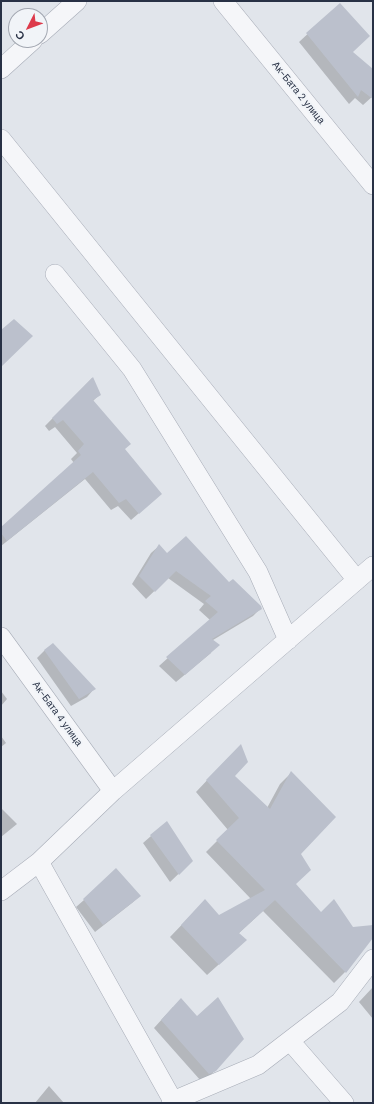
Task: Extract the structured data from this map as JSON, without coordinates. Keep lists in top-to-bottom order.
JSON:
{
  "streets": {
    "street": ["Ак-Бата 2 улица", "Ак-Бата 4 улица"]
  },
  "north": "bottom left"
}
